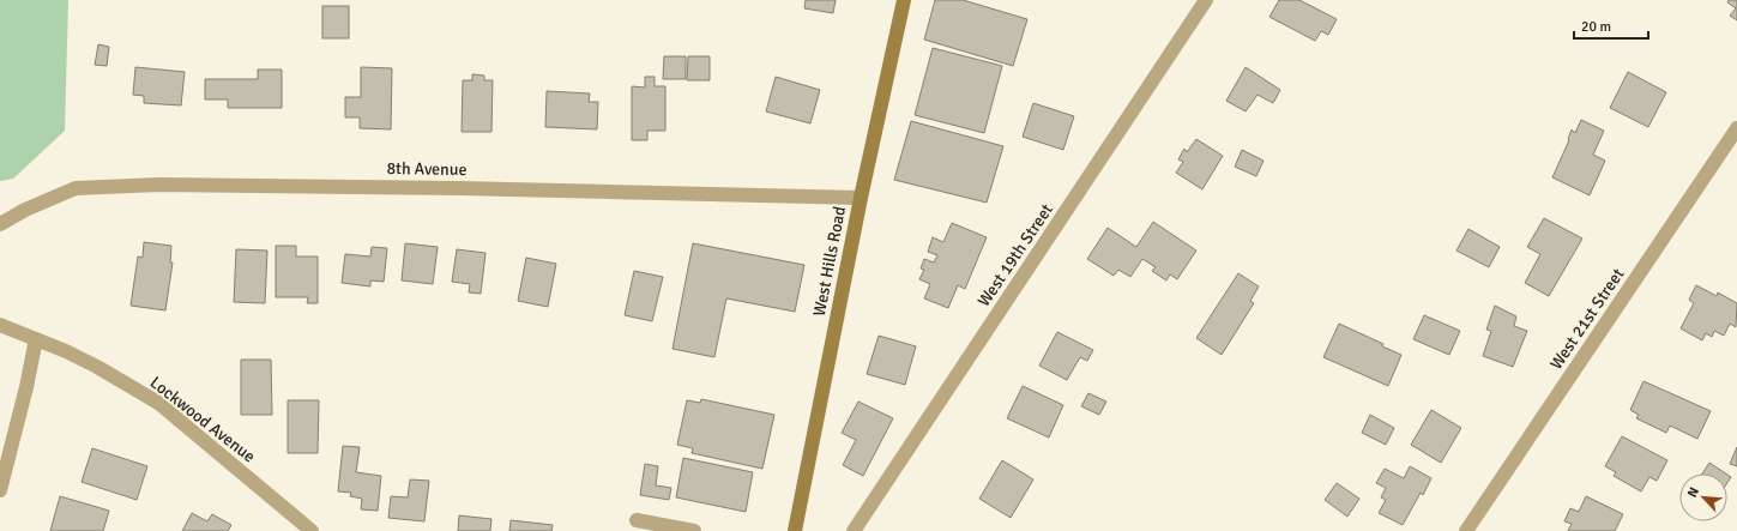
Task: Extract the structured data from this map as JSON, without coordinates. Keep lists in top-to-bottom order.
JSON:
{
  "streets": {
    "street": [
      "8th Avenue",
      "West 19th Street",
      "West Hills Road",
      "West 21st Street",
      "Lockwood Avenue"
    ]
  },
  "crossings": [
    ["8th Avenue", "West Hills Road"]
  ],
  "scale_bar": "20 m",
  "north": "top left"
}
